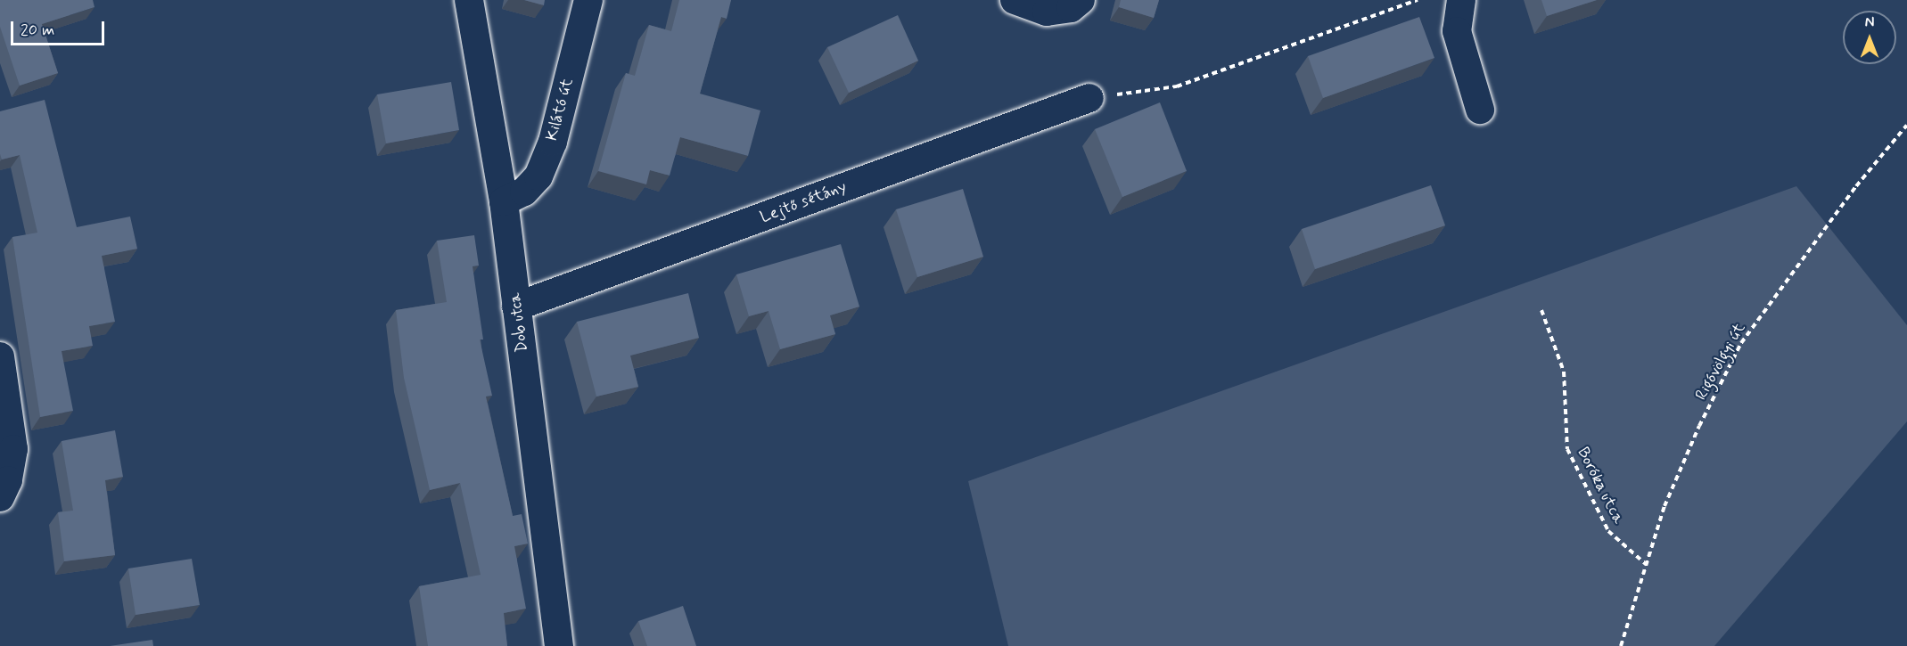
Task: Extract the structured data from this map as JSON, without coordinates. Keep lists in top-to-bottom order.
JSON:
{
  "streets": {
    "street": ["Kilátó út", "Lejtő sétány", "Dob utca"],
    "path": ["Rigóvölgyi út", "Boróka utca"]
  },
  "crossings": [
    ["Kilátó út", "Dob utca"],
    ["Lejtő sétány", "Dob utca"],
    ["Rigóvölgyi út", "Boróka utca"]
  ],
  "scale_bar": "20 m",
  "north": "top"
}
